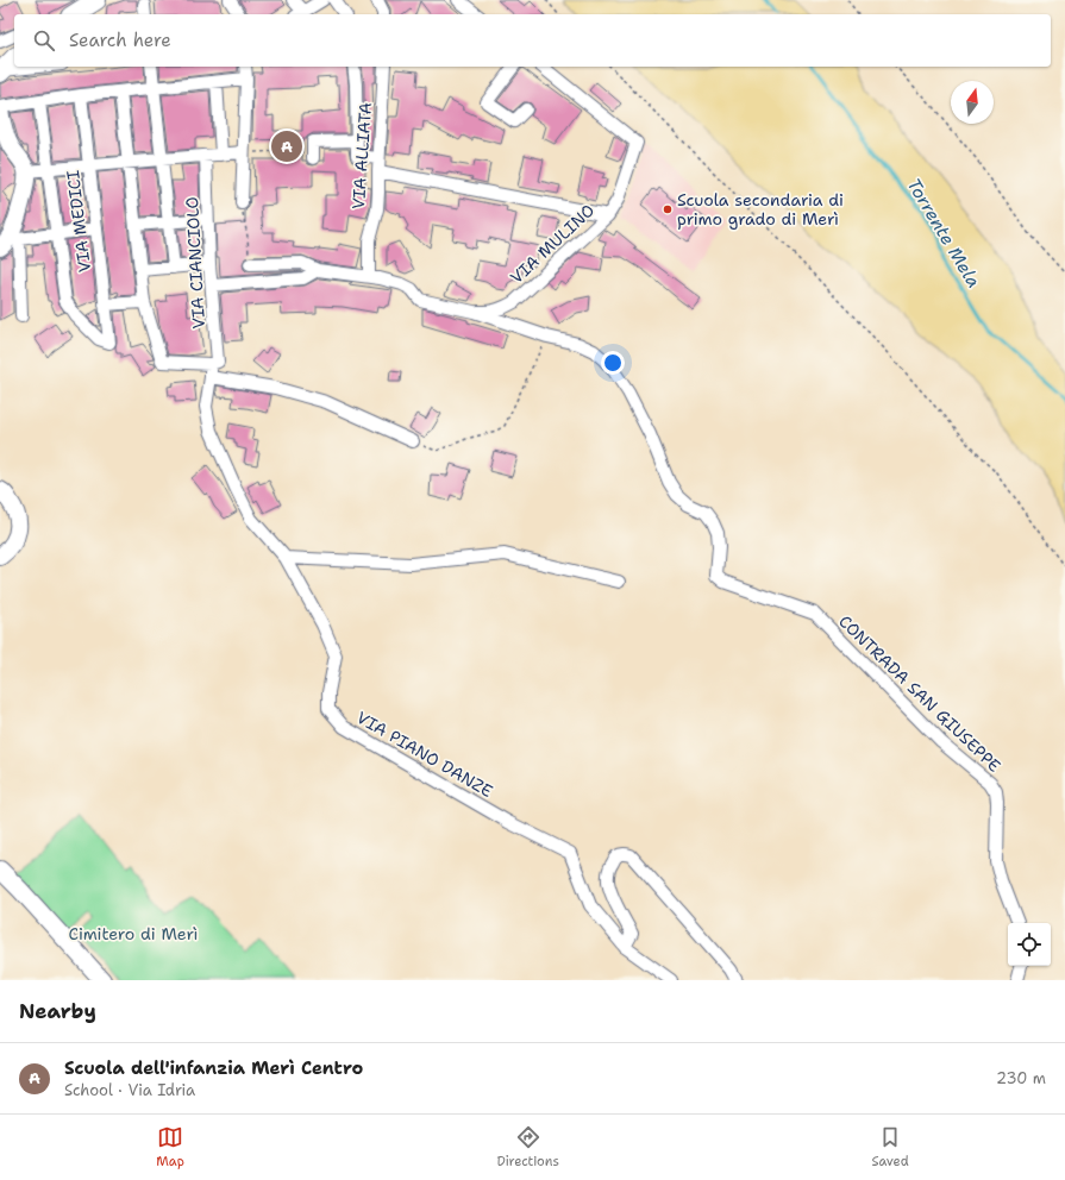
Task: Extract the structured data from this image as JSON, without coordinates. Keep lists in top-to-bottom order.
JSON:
{
  "streets": {
    "street": [
      "VIA ALLIATA",
      "VIA MEDICI",
      "VIA MULINO",
      "VIA CIANCIOLO",
      "CONTRADA SAN GIUSEPPE",
      "VIA PIANO DANZE"
    ]
  },
  "crossings": [
    ["VIA MULINO", "CONTRADA SAN GIUSEPPE"],
    ["VIA CIANCIOLO", "VIA PIANO DANZE"]
  ],
  "water": ["Torrente Mela"],
  "parks": ["Cimitero di Merì"],
  "places": ["Scuola secondaria di primo grado di Merì"],
  "north": "top",
  "page": {
    "search": "Search here",
    "pins": "A",
    "heading": "Nearby",
    "list": [
      {
        "mark": "A",
        "name": "Scuola dell'infanzia Merì Centro",
        "note": "School · Via Idria",
        "value": "230 m"
      }
    ],
    "nav": ["Map", "Directions", "Saved"]
  }
}
